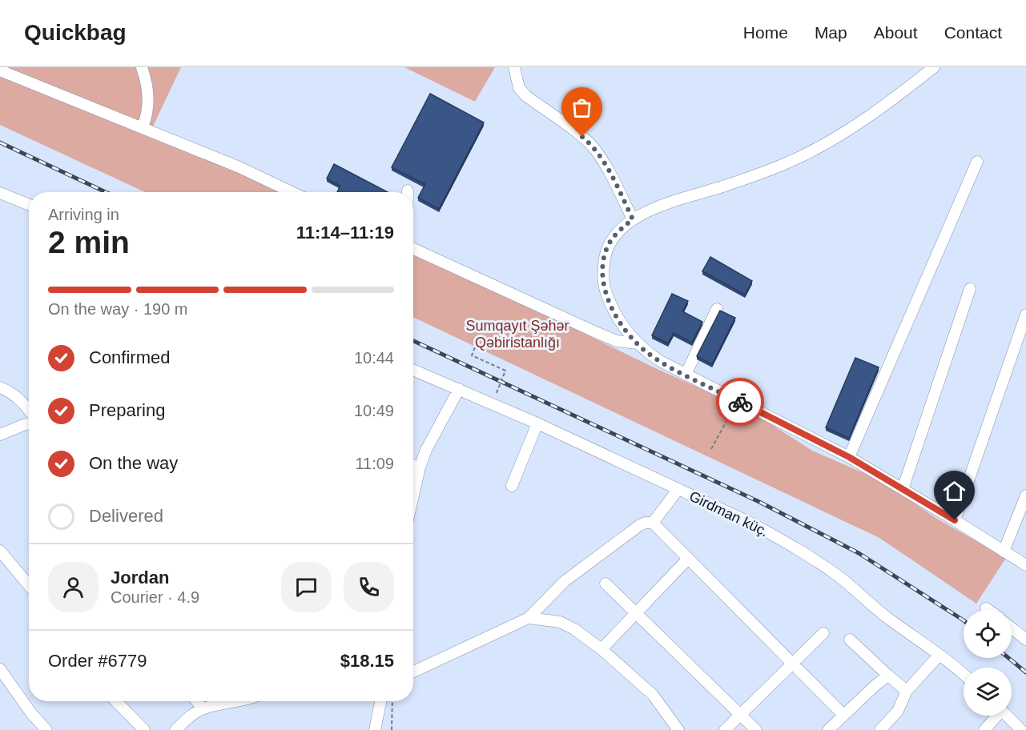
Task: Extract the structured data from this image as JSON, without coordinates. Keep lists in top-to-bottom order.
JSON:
{
  "streets": {
    "street": ["Girdman küç."]
  },
  "parks": ["Sumqayıt Şəhər Qəbiristanlığı"],
  "page": {
    "header": "Quickbag",
    "nav": [
      "Home",
      "Map",
      "About",
      "Contact"
    ],
    "heading": ["2 min", "Arriving in", "11:14–11:19"],
    "panel": [
      "Jordan",
      "Courier · 4.9",
      "Order #6779",
      "$18.15"
    ],
    "bar": "On the way · 190 m",
    "list": [
      ["Confirmed", "10:44"],
      ["Preparing", "10:49"],
      ["On the way", "11:09"],
      "Delivered"
    ]
  }
}
